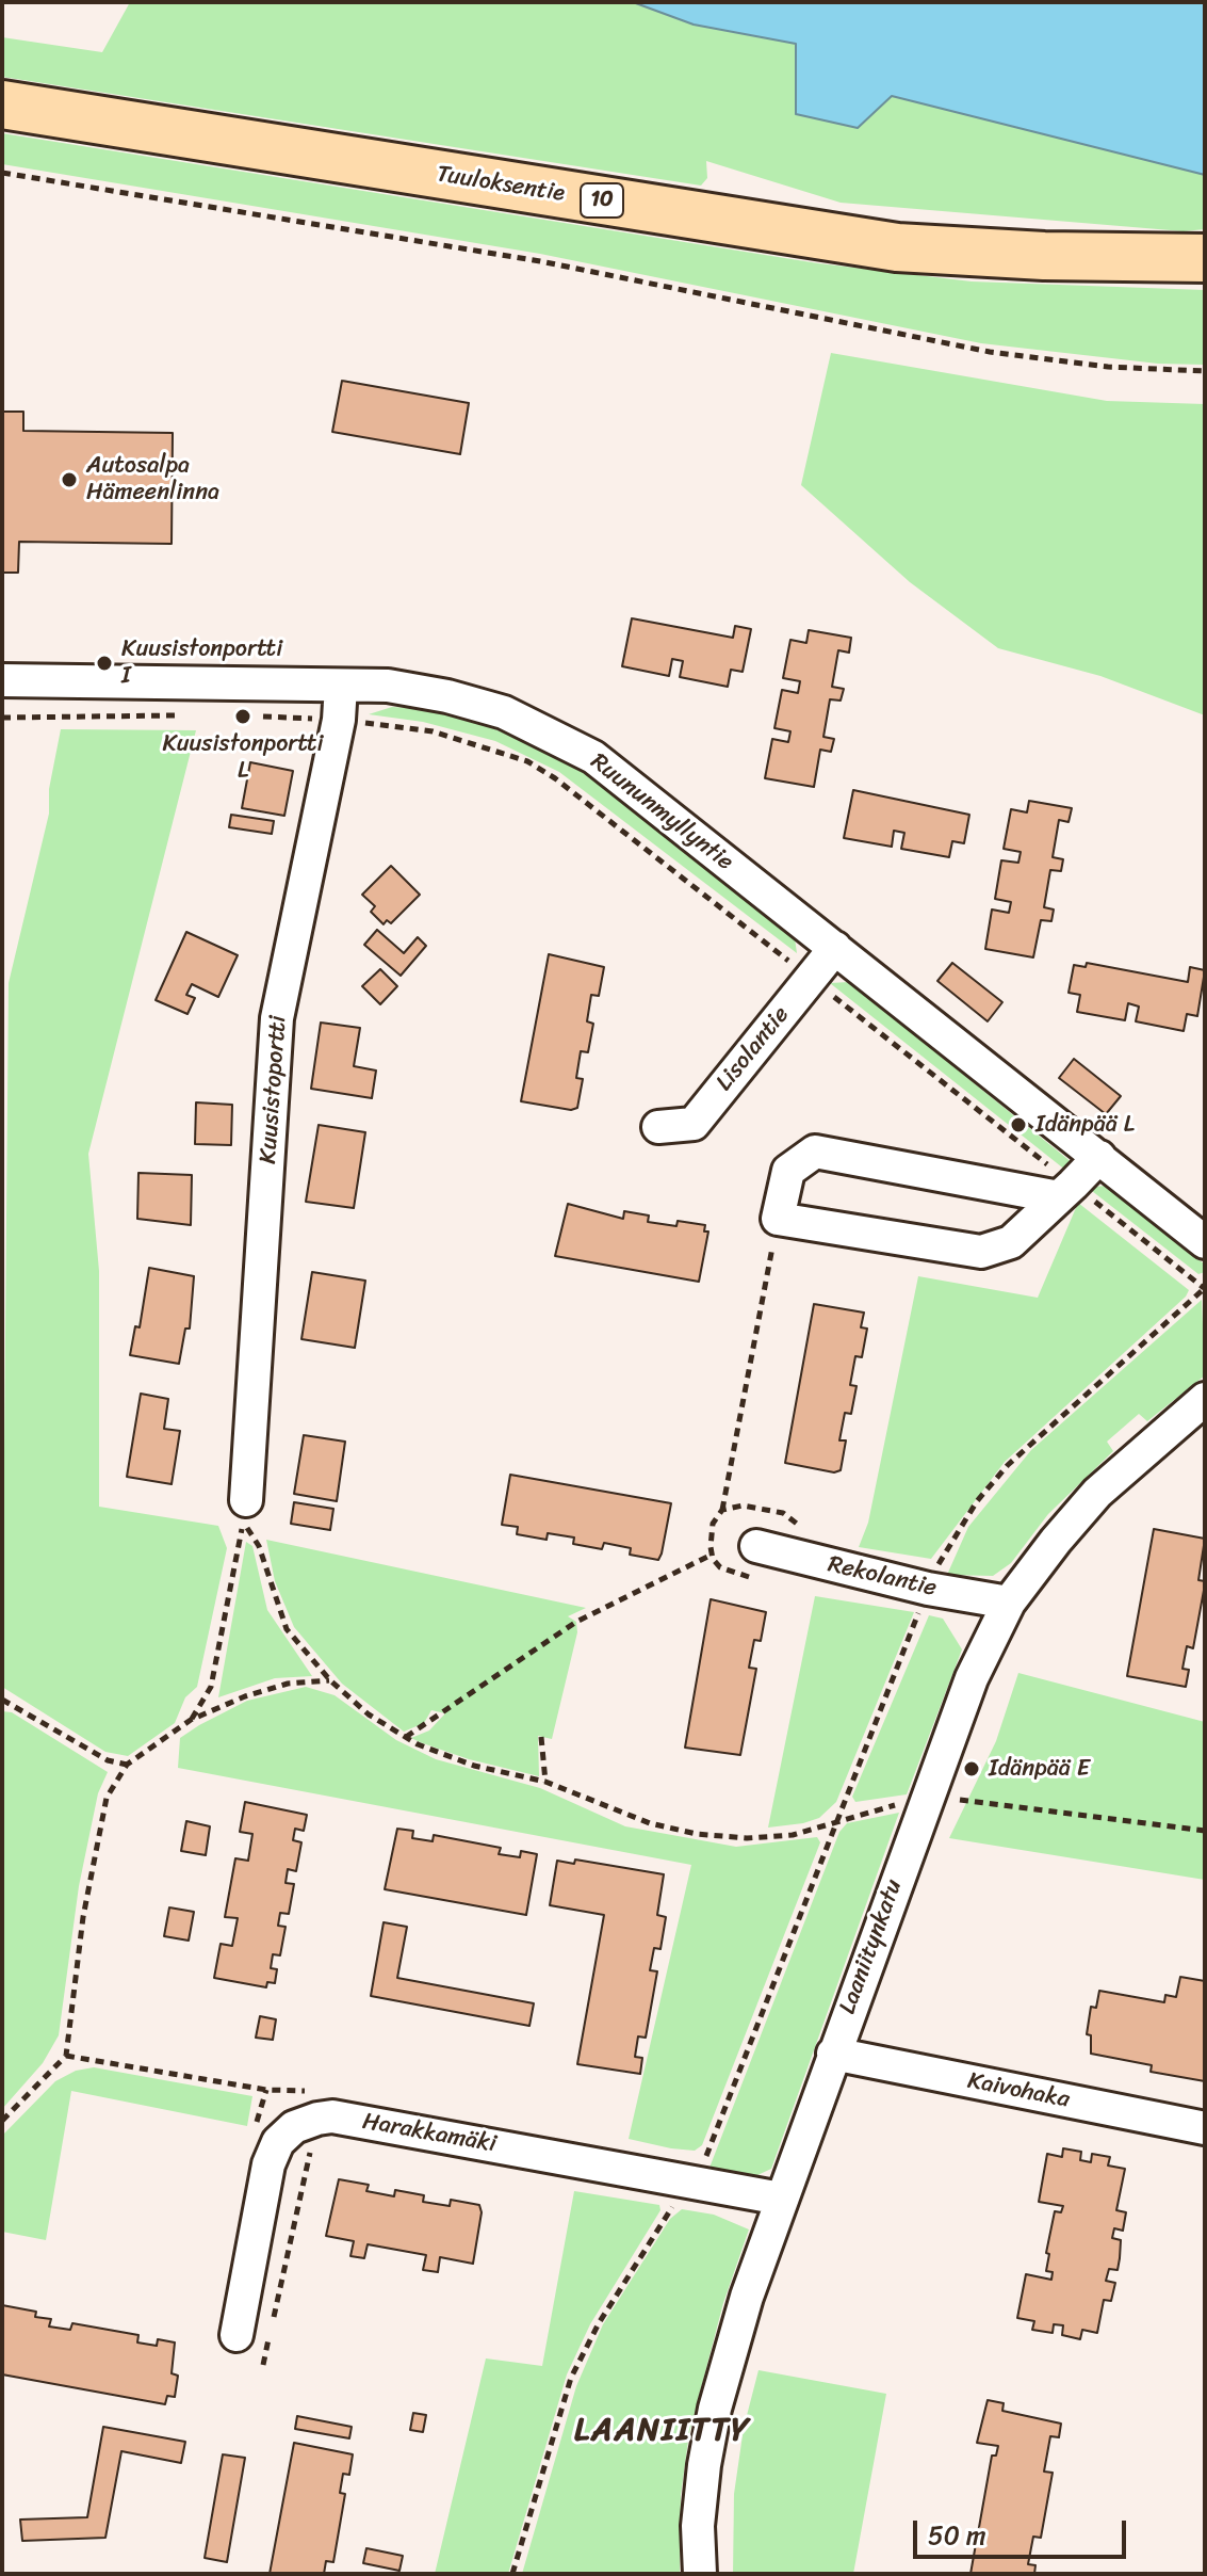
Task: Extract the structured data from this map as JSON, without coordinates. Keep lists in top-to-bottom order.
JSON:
{
  "streets": {
    "highway": ["Tuuloksentie", "10"],
    "street": [
      "Ruununmyllyntie",
      "Lisolantie",
      "Kuusistoportti",
      "Rekolantie",
      "Laaniitynkatu",
      "Kaivohaka",
      "Harakkamäki"
    ]
  },
  "crossings": [
    ["Ruununmyllyntie", "Lisolantie"],
    ["Ruununmyllyntie", "Kuusistoportti"],
    ["Rekolantie", "Laaniitynkatu"],
    ["Laaniitynkatu", "Kaivohaka"],
    ["Laaniitynkatu", "Harakkamäki"]
  ],
  "districts": ["LAANIITTY"],
  "places": [
    "Autosalpa Hämeenlinna",
    "Kuusistonportti I",
    "Kuusistonportti L",
    "Idänpää L",
    "Idänpää E"
  ],
  "scale_bar": "50 m"
}
